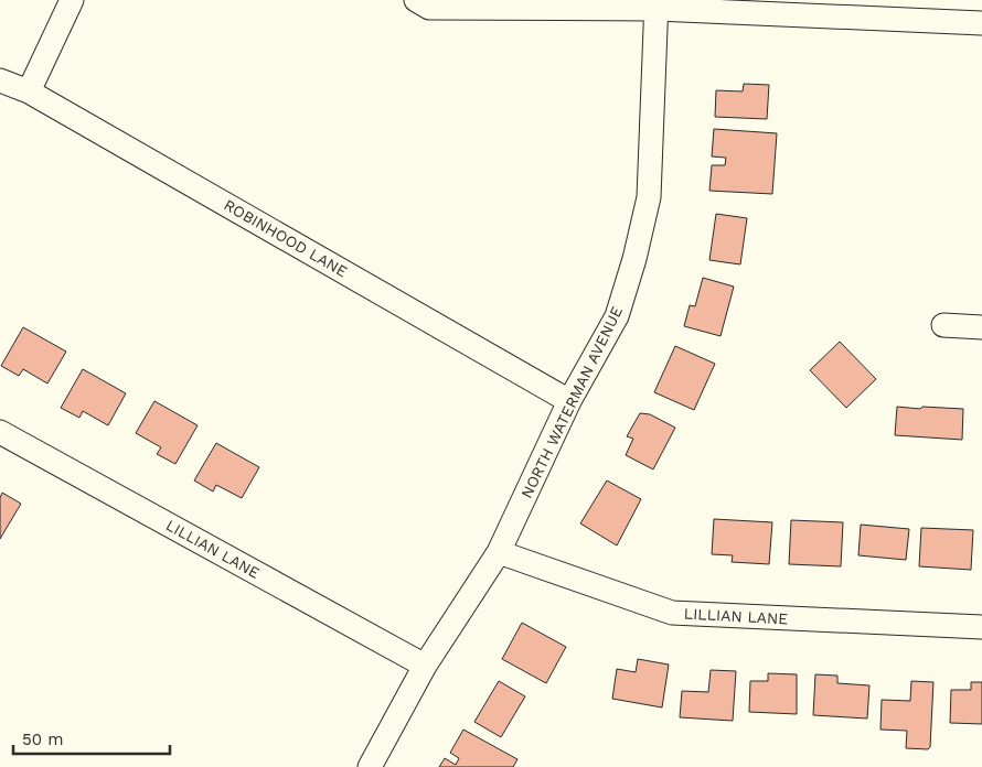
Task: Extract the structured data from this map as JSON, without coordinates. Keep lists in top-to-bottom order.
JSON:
{
  "streets": {
    "street": ["ROBINHOOD LANE", "NORTH WATERMAN AVENUE", "LILLIAN LANE"]
  },
  "crossings": [
    ["ROBINHOOD LANE", "NORTH WATERMAN AVENUE"],
    ["NORTH WATERMAN AVENUE", "LILLIAN LANE"]
  ],
  "scale_bar": "50 m"
}
